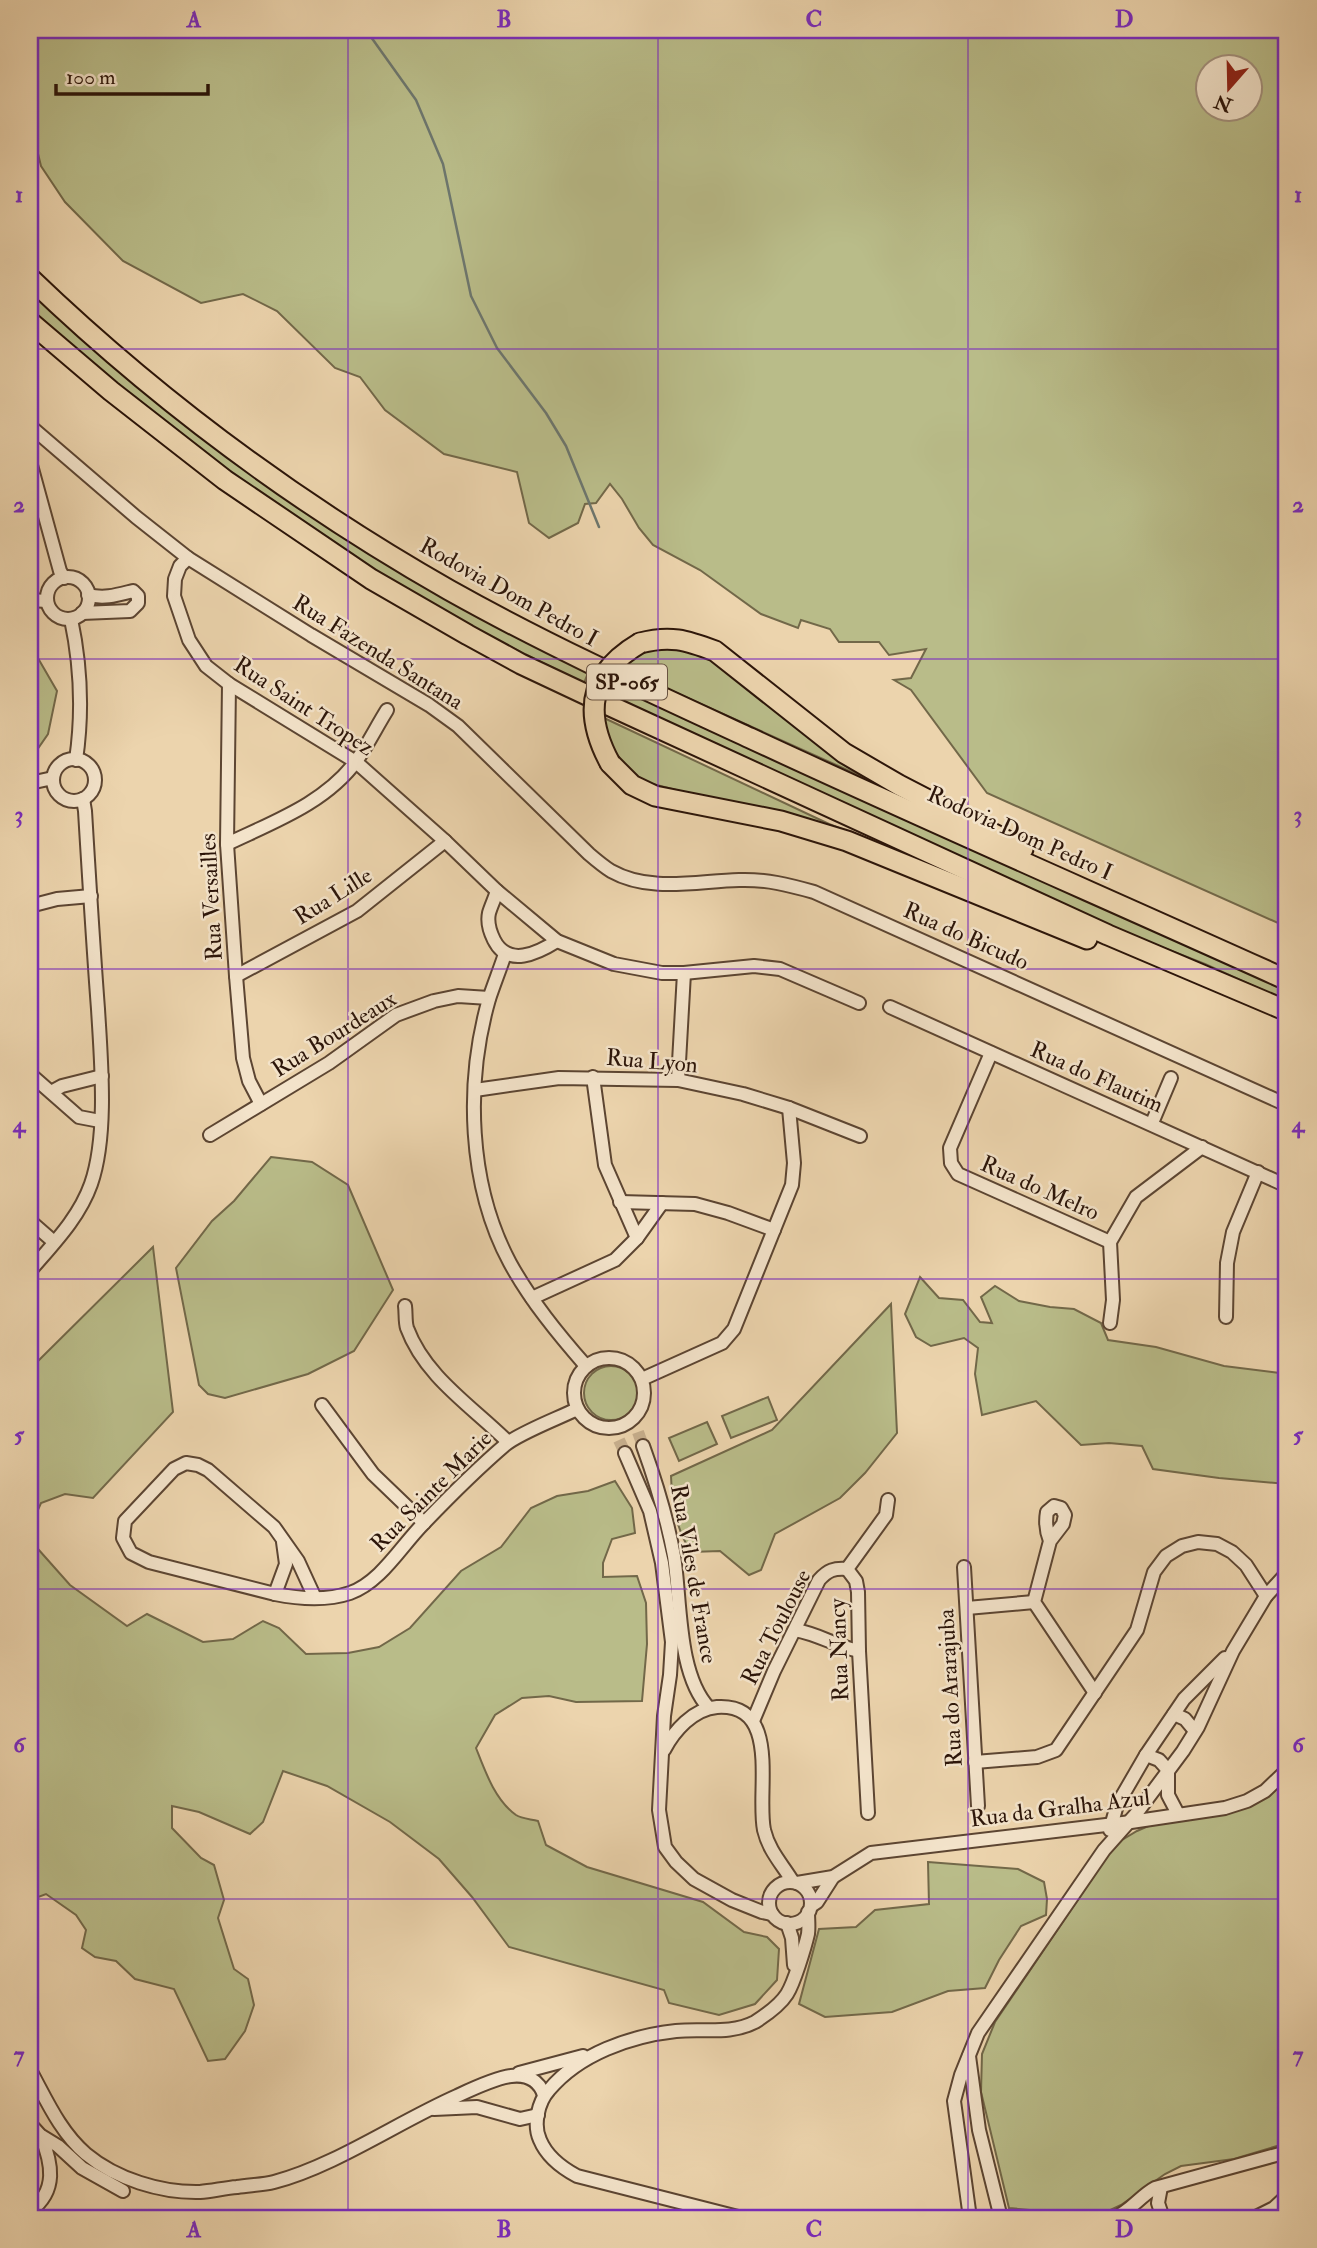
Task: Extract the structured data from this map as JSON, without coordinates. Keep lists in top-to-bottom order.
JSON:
{
  "streets": {
    "highway": ["Rodovia Dom Pedro I", "SP-065"],
    "street": [
      "Rua Fazenda Santana",
      "Rua Saint Tropez",
      "Rua Lille",
      "Rua Versailles",
      "Rua do Bicudo",
      "Rua Bourdeaux",
      "Rua Lyon",
      "Rua do Flautim",
      "Rua do Melro",
      "Rua Sainte Marie",
      "Rua Viles de France",
      "Rua Toulouse",
      "Rua Nancy",
      "Rua do Ararajuba",
      "Rua da Gralha Azul"
    ]
  },
  "crossings": [
    ["Rua Fazenda Santana", "Rua Saint Tropez"],
    ["Rua Fazenda Santana", "Rua do Bicudo"],
    ["Rua Saint Tropez", "Rua Lille"],
    ["Rua Saint Tropez", "Rua Versailles"],
    ["Rua Lille", "Rua Versailles"],
    ["Rua Versailles", "Rua Bourdeaux"],
    ["Rua do Flautim", "Rua do Melro"],
    ["Rua Viles de France", "Rua da Gralha Azul"],
    ["Rua Toulouse", "Rua Nancy"]
  ],
  "scale_bar": "100 m",
  "north": "bottom",
  "grid": {
    "columns": [
      "A",
      "B",
      "C",
      "D"
    ],
    "rows": [
      "1",
      "2",
      "3",
      "4",
      "5",
      "6",
      "7"
    ]
  }
}
